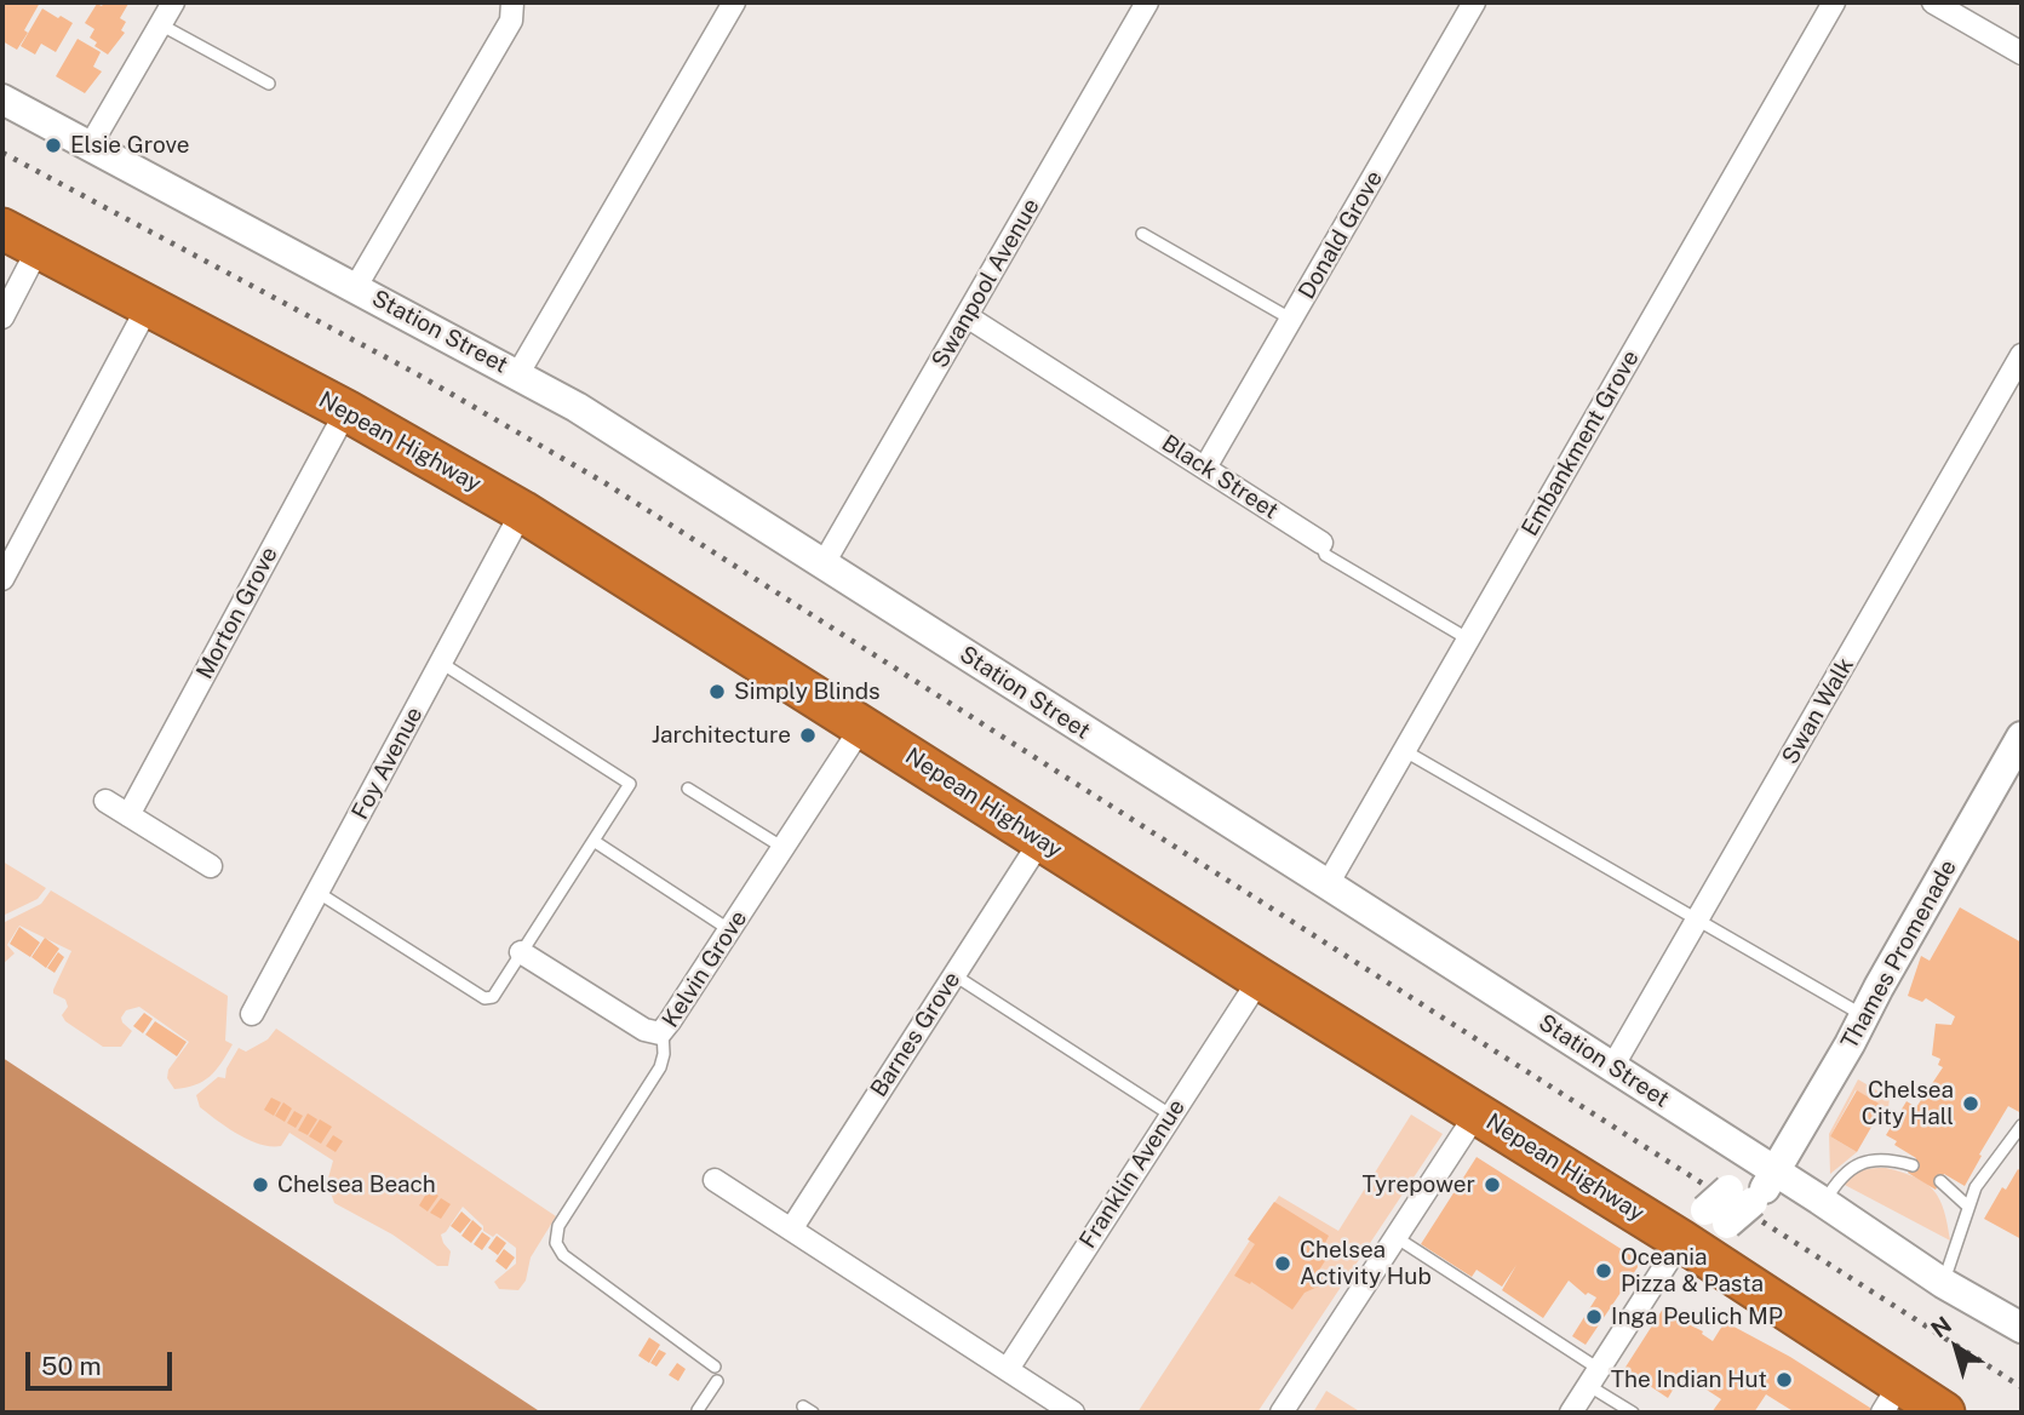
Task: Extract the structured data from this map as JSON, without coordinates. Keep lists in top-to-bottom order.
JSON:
{
  "streets": {
    "highway": ["Nepean Highway"],
    "street": [
      "Donald Grove",
      "Swanpool Avenue",
      "Station Street",
      "Embankment Grove",
      "Black Street",
      "Morton Grove",
      "Swan Walk",
      "Foy Avenue",
      "Thames Promenade",
      "Kelvin Grove",
      "Barnes Grove",
      "Franklin Avenue"
    ]
  },
  "crossings": [
    ["Donald Grove", "Black Street"],
    ["Swanpool Avenue", "Station Street"],
    ["Swanpool Avenue", "Black Street"],
    ["Station Street", "Embankment Grove"],
    ["Station Street", "Swan Walk"],
    ["Station Street", "Thames Promenade"],
    ["Nepean Highway", "Morton Grove"],
    ["Nepean Highway", "Foy Avenue"],
    ["Nepean Highway", "Thames Promenade"],
    ["Nepean Highway", "Kelvin Grove"],
    ["Nepean Highway", "Barnes Grove"],
    ["Nepean Highway", "Franklin Avenue"],
    ["Embankment Grove", "Black Street"]
  ],
  "places": [
    "Elsie Grove",
    "Simply Blinds",
    "Jarchitecture",
    "Chelsea City Hall",
    "Chelsea Beach",
    "Tyrepower",
    "Chelsea Activity Hub",
    "Oceania Pizza & Pasta",
    "Inga Peulich MP",
    "The Indian Hut"
  ],
  "scale_bar": "50 m",
  "north": "top left"
}
